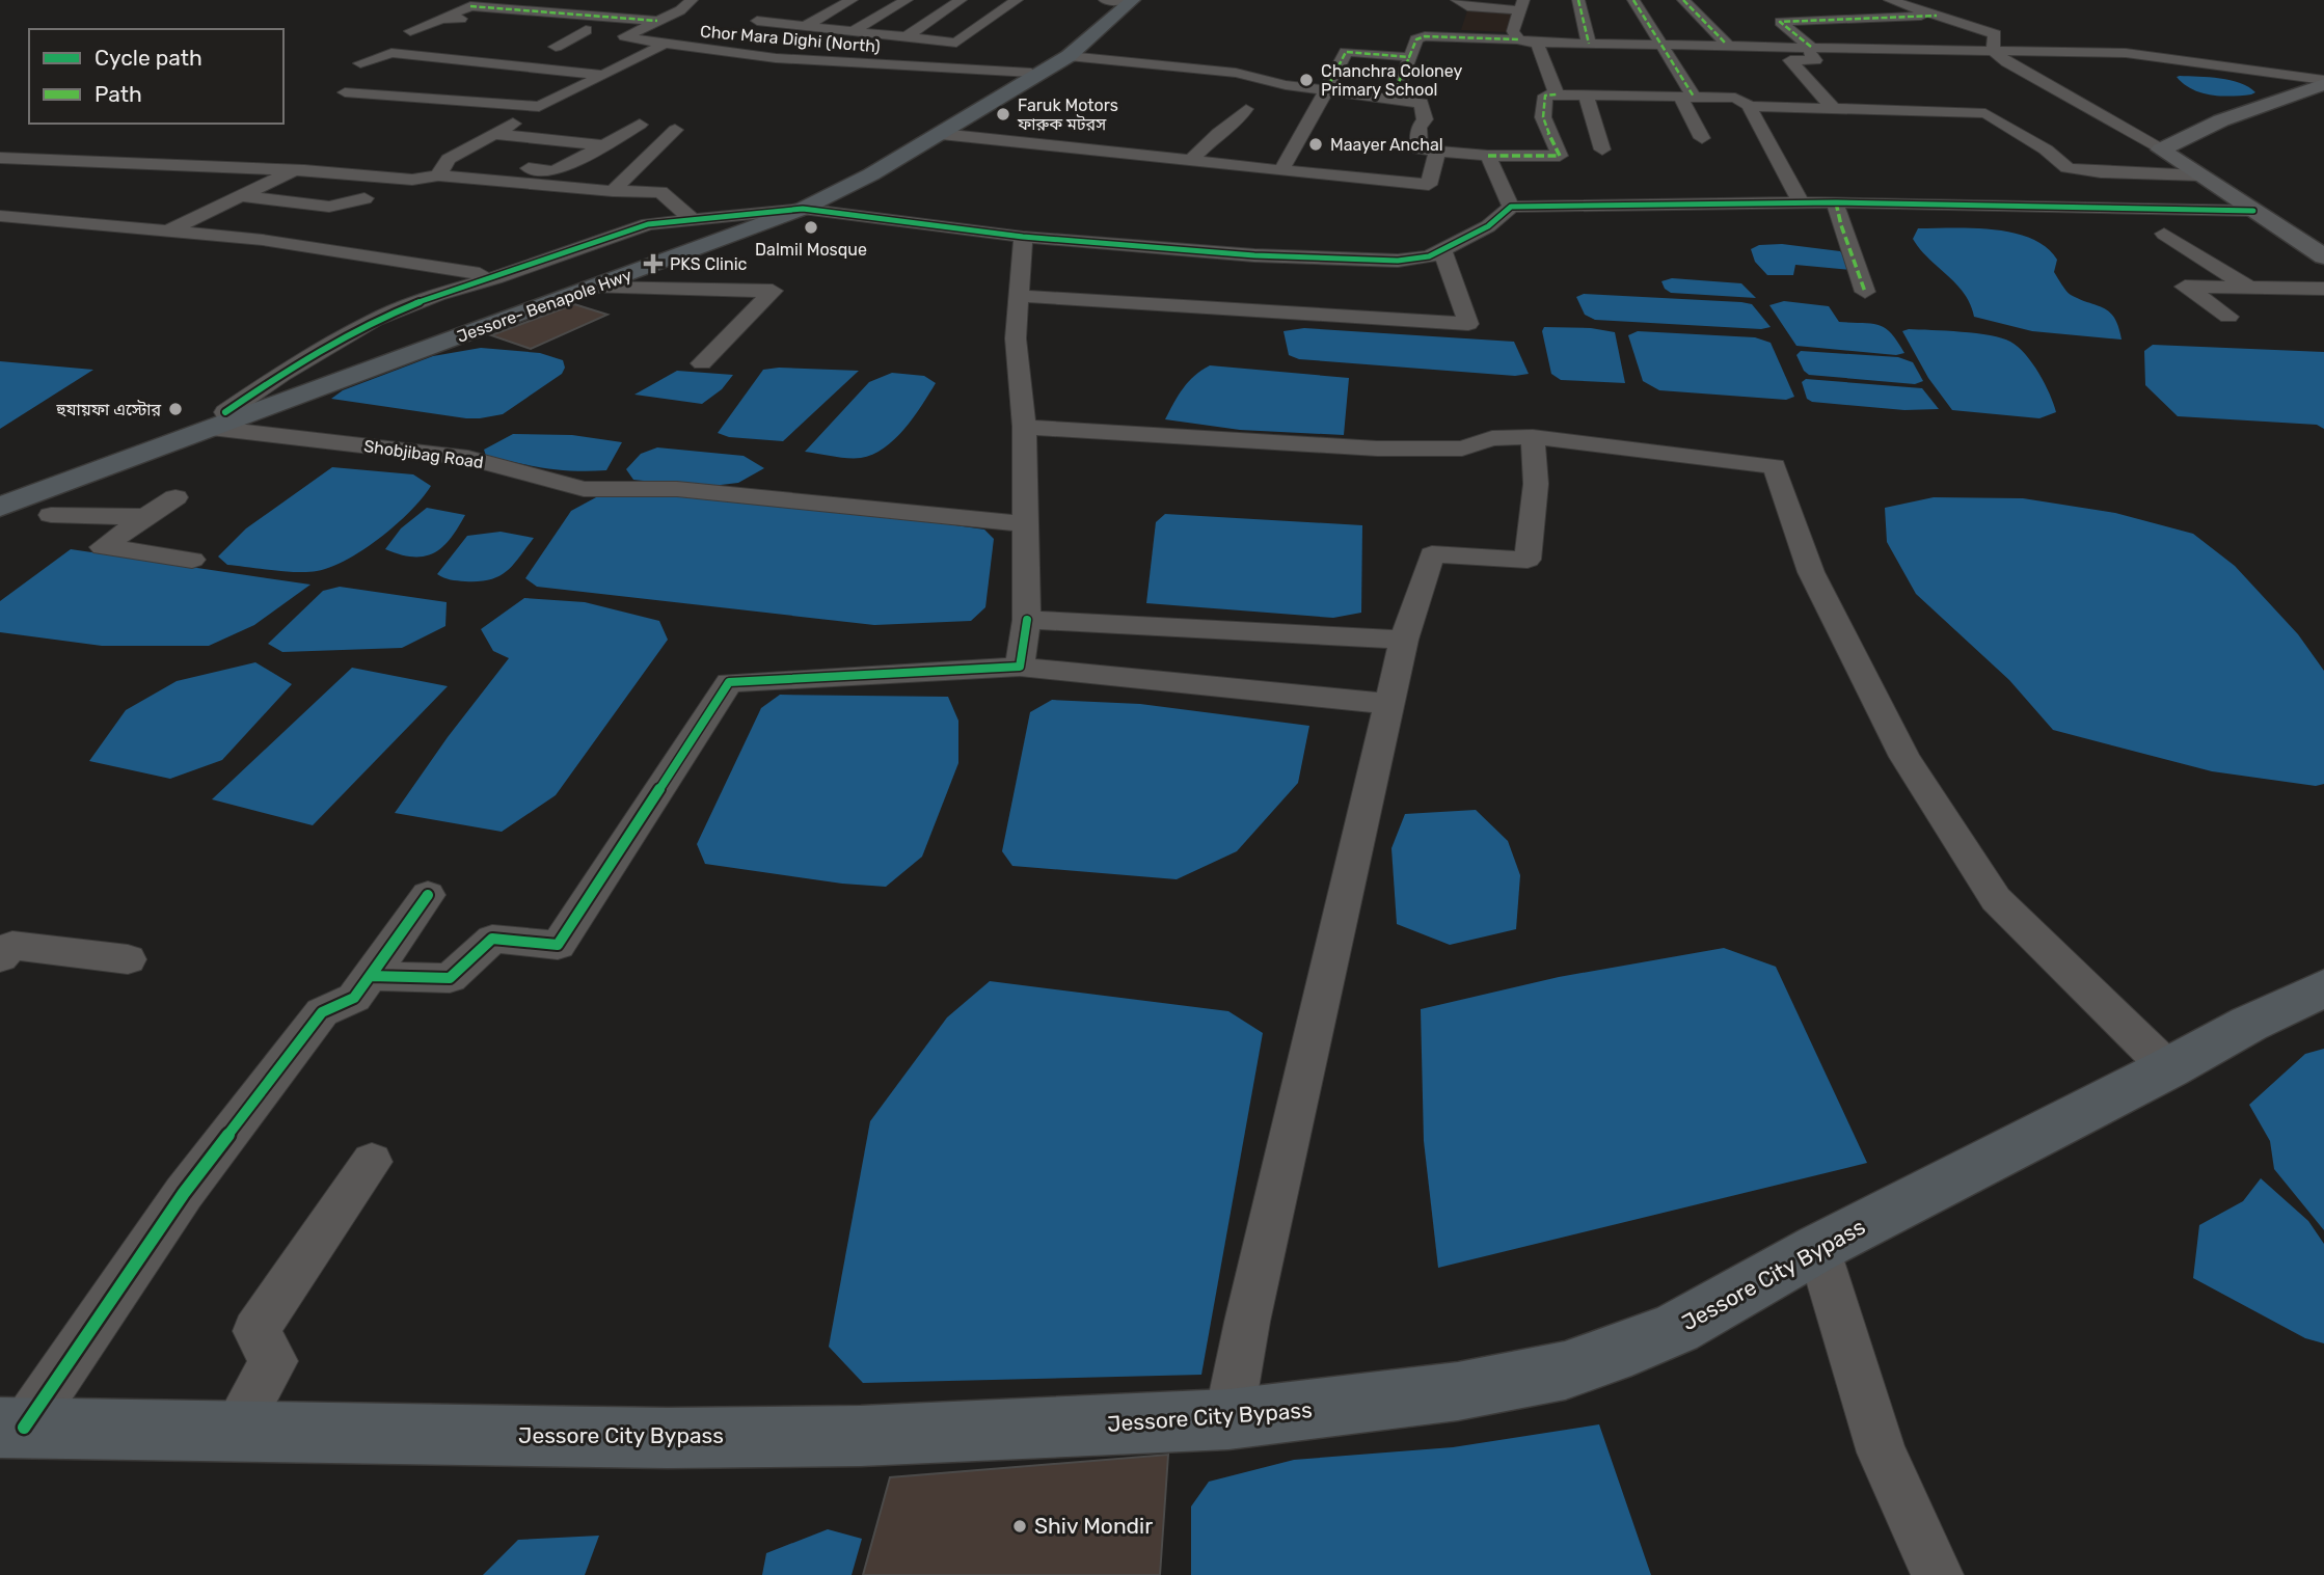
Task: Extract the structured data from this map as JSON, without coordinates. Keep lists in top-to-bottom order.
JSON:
{
  "streets": {
    "highway": ["Jessore- Benapole Hwy", "Jessore City Bypass"],
    "street": ["Chor Mara Dighi (North)", "Shobjibag Road"]
  },
  "crossings": [
    ["Chor Mara Dighi (North)", "Jessore- Benapole Hwy"],
    ["Jessore- Benapole Hwy", "Shobjibag Road"]
  ],
  "places": {
    "other": [
      "Chanchra Coloney Primary School",
      "Faruk Motors ফারুক মটরস",
      "Maayer Anchal",
      "Dalmil Mosque",
      "হুযায়ফা এস্টোর",
      "Shiv Mondir"
    ],
    "health": ["PKS Clinic"]
  },
  "legend": ["Cycle path", "Path"]
}
